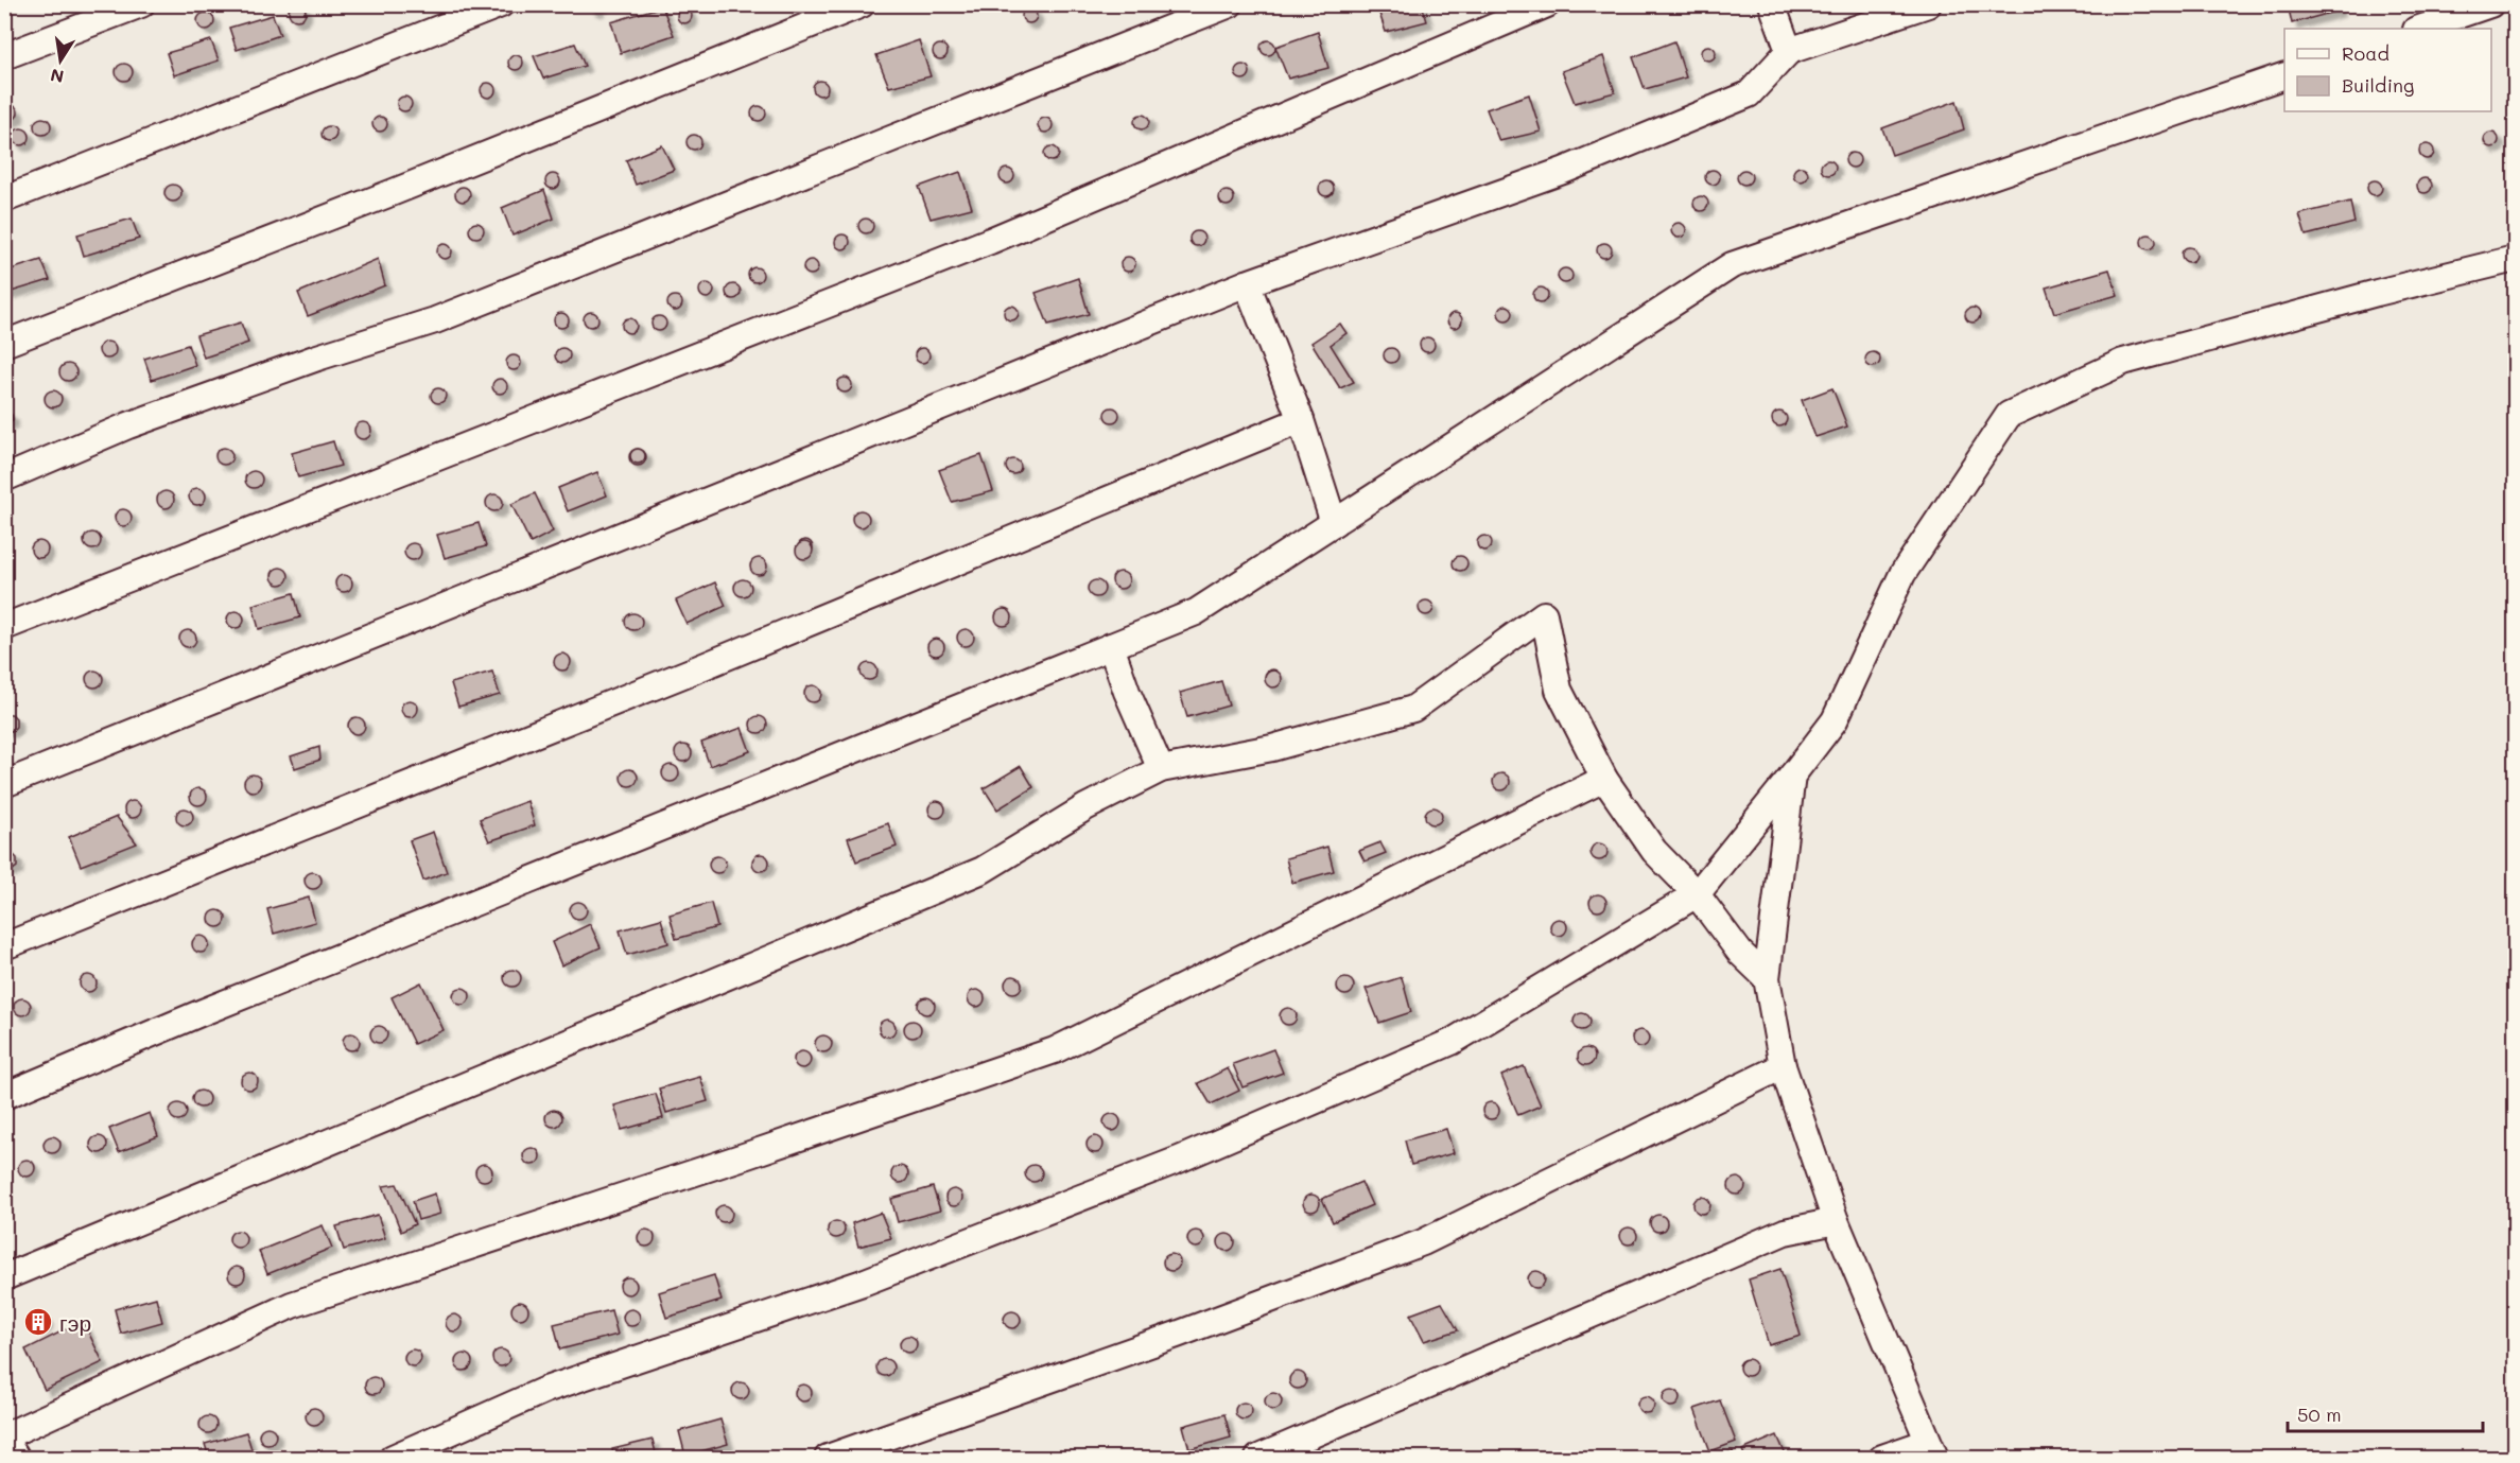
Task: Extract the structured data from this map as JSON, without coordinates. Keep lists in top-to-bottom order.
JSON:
{
  "places": {
    "building": ["гэр"]
  },
  "legend": ["Road", "Building"],
  "scale_bar": "50 m",
  "north": "bottom"
}
